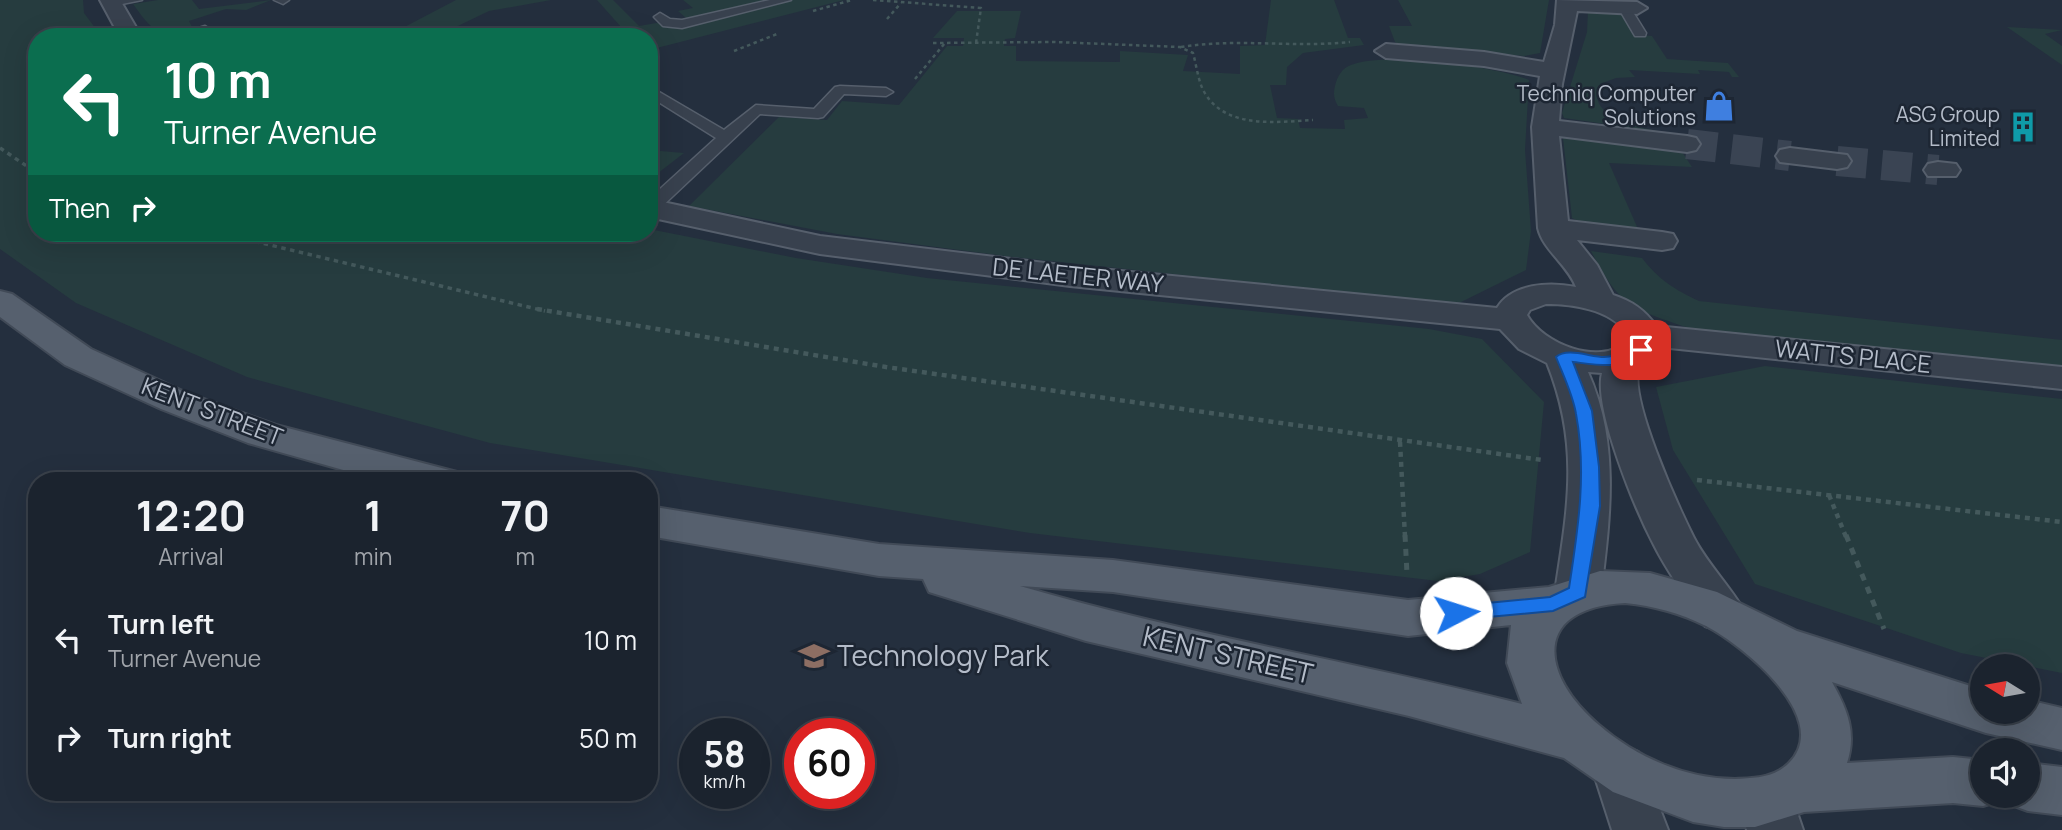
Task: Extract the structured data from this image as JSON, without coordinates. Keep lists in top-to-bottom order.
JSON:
{
  "streets": {
    "main road": ["KENT STREET"],
    "street": ["DE LAETER WAY", "WATTS PLACE"]
  },
  "crossings": [
    ["DE LAETER WAY", "WATTS PLACE"]
  ],
  "places": {
    "shop": ["Techniq Computer Solutions"],
    "building": ["ASG Group Limited"],
    "school or university": ["Technology Park"]
  },
  "north": "left",
  "page": {
    "turn": ["10 m", "Turner Avenue"],
    "then": "Then",
    "eta": [
      "12:20",
      "Arrival",
      "1",
      "min",
      "70",
      "m"
    ],
    "list": [
      {
        "name": "Turn left",
        "note": "Turner Avenue",
        "value": "10 m"
      },
      {
        "name": "Turn right",
        "value": "50 m"
      }
    ],
    "speed": "58 km/h",
    "limit": "60"
  }
}
